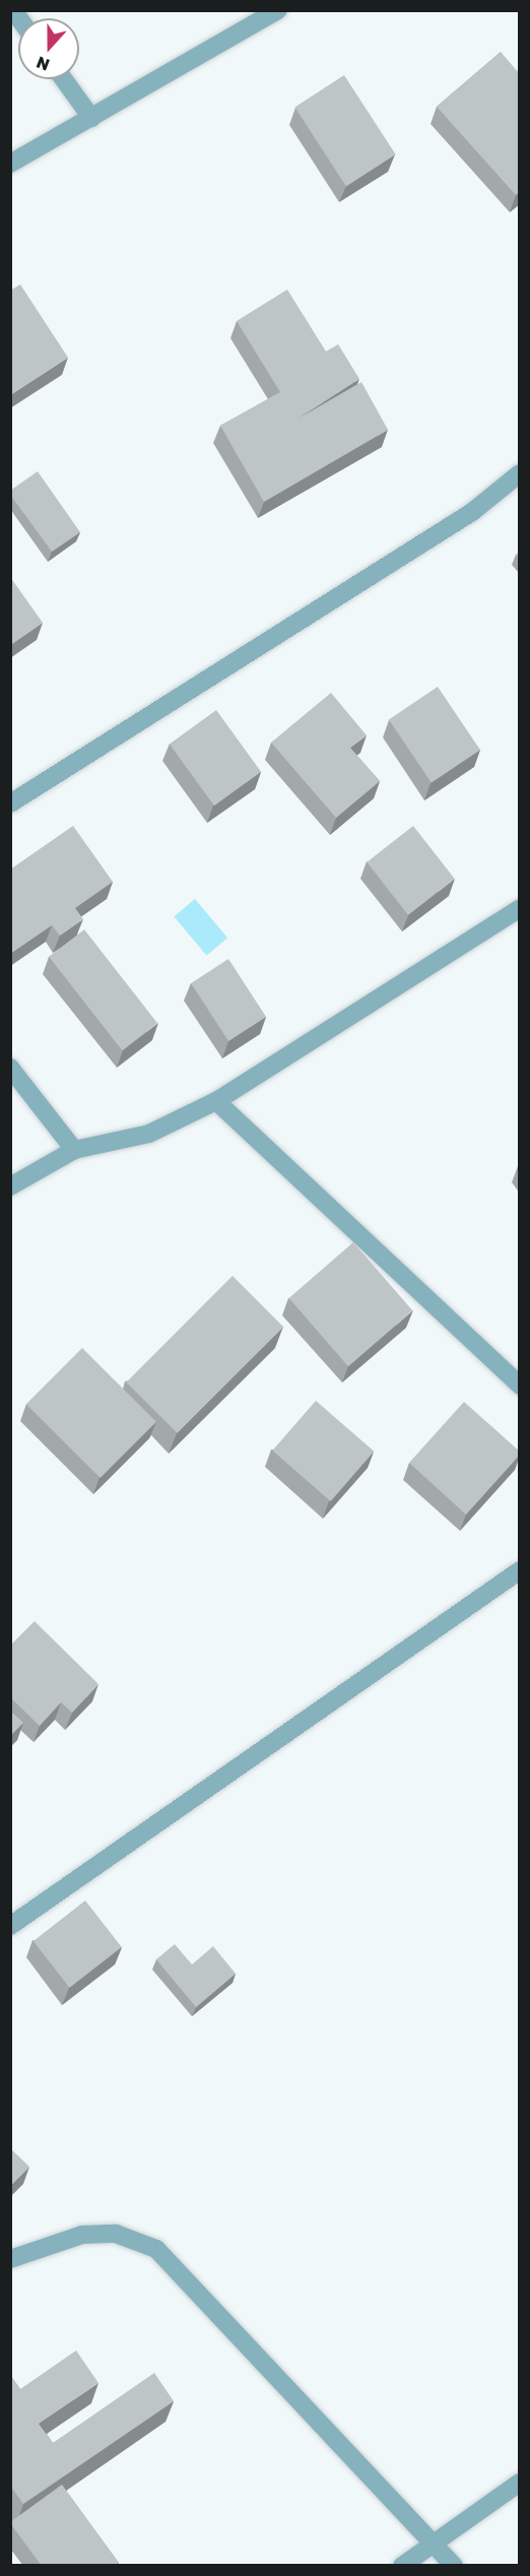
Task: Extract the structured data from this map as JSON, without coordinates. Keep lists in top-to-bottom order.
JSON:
{
  "north": "bottom"
}
